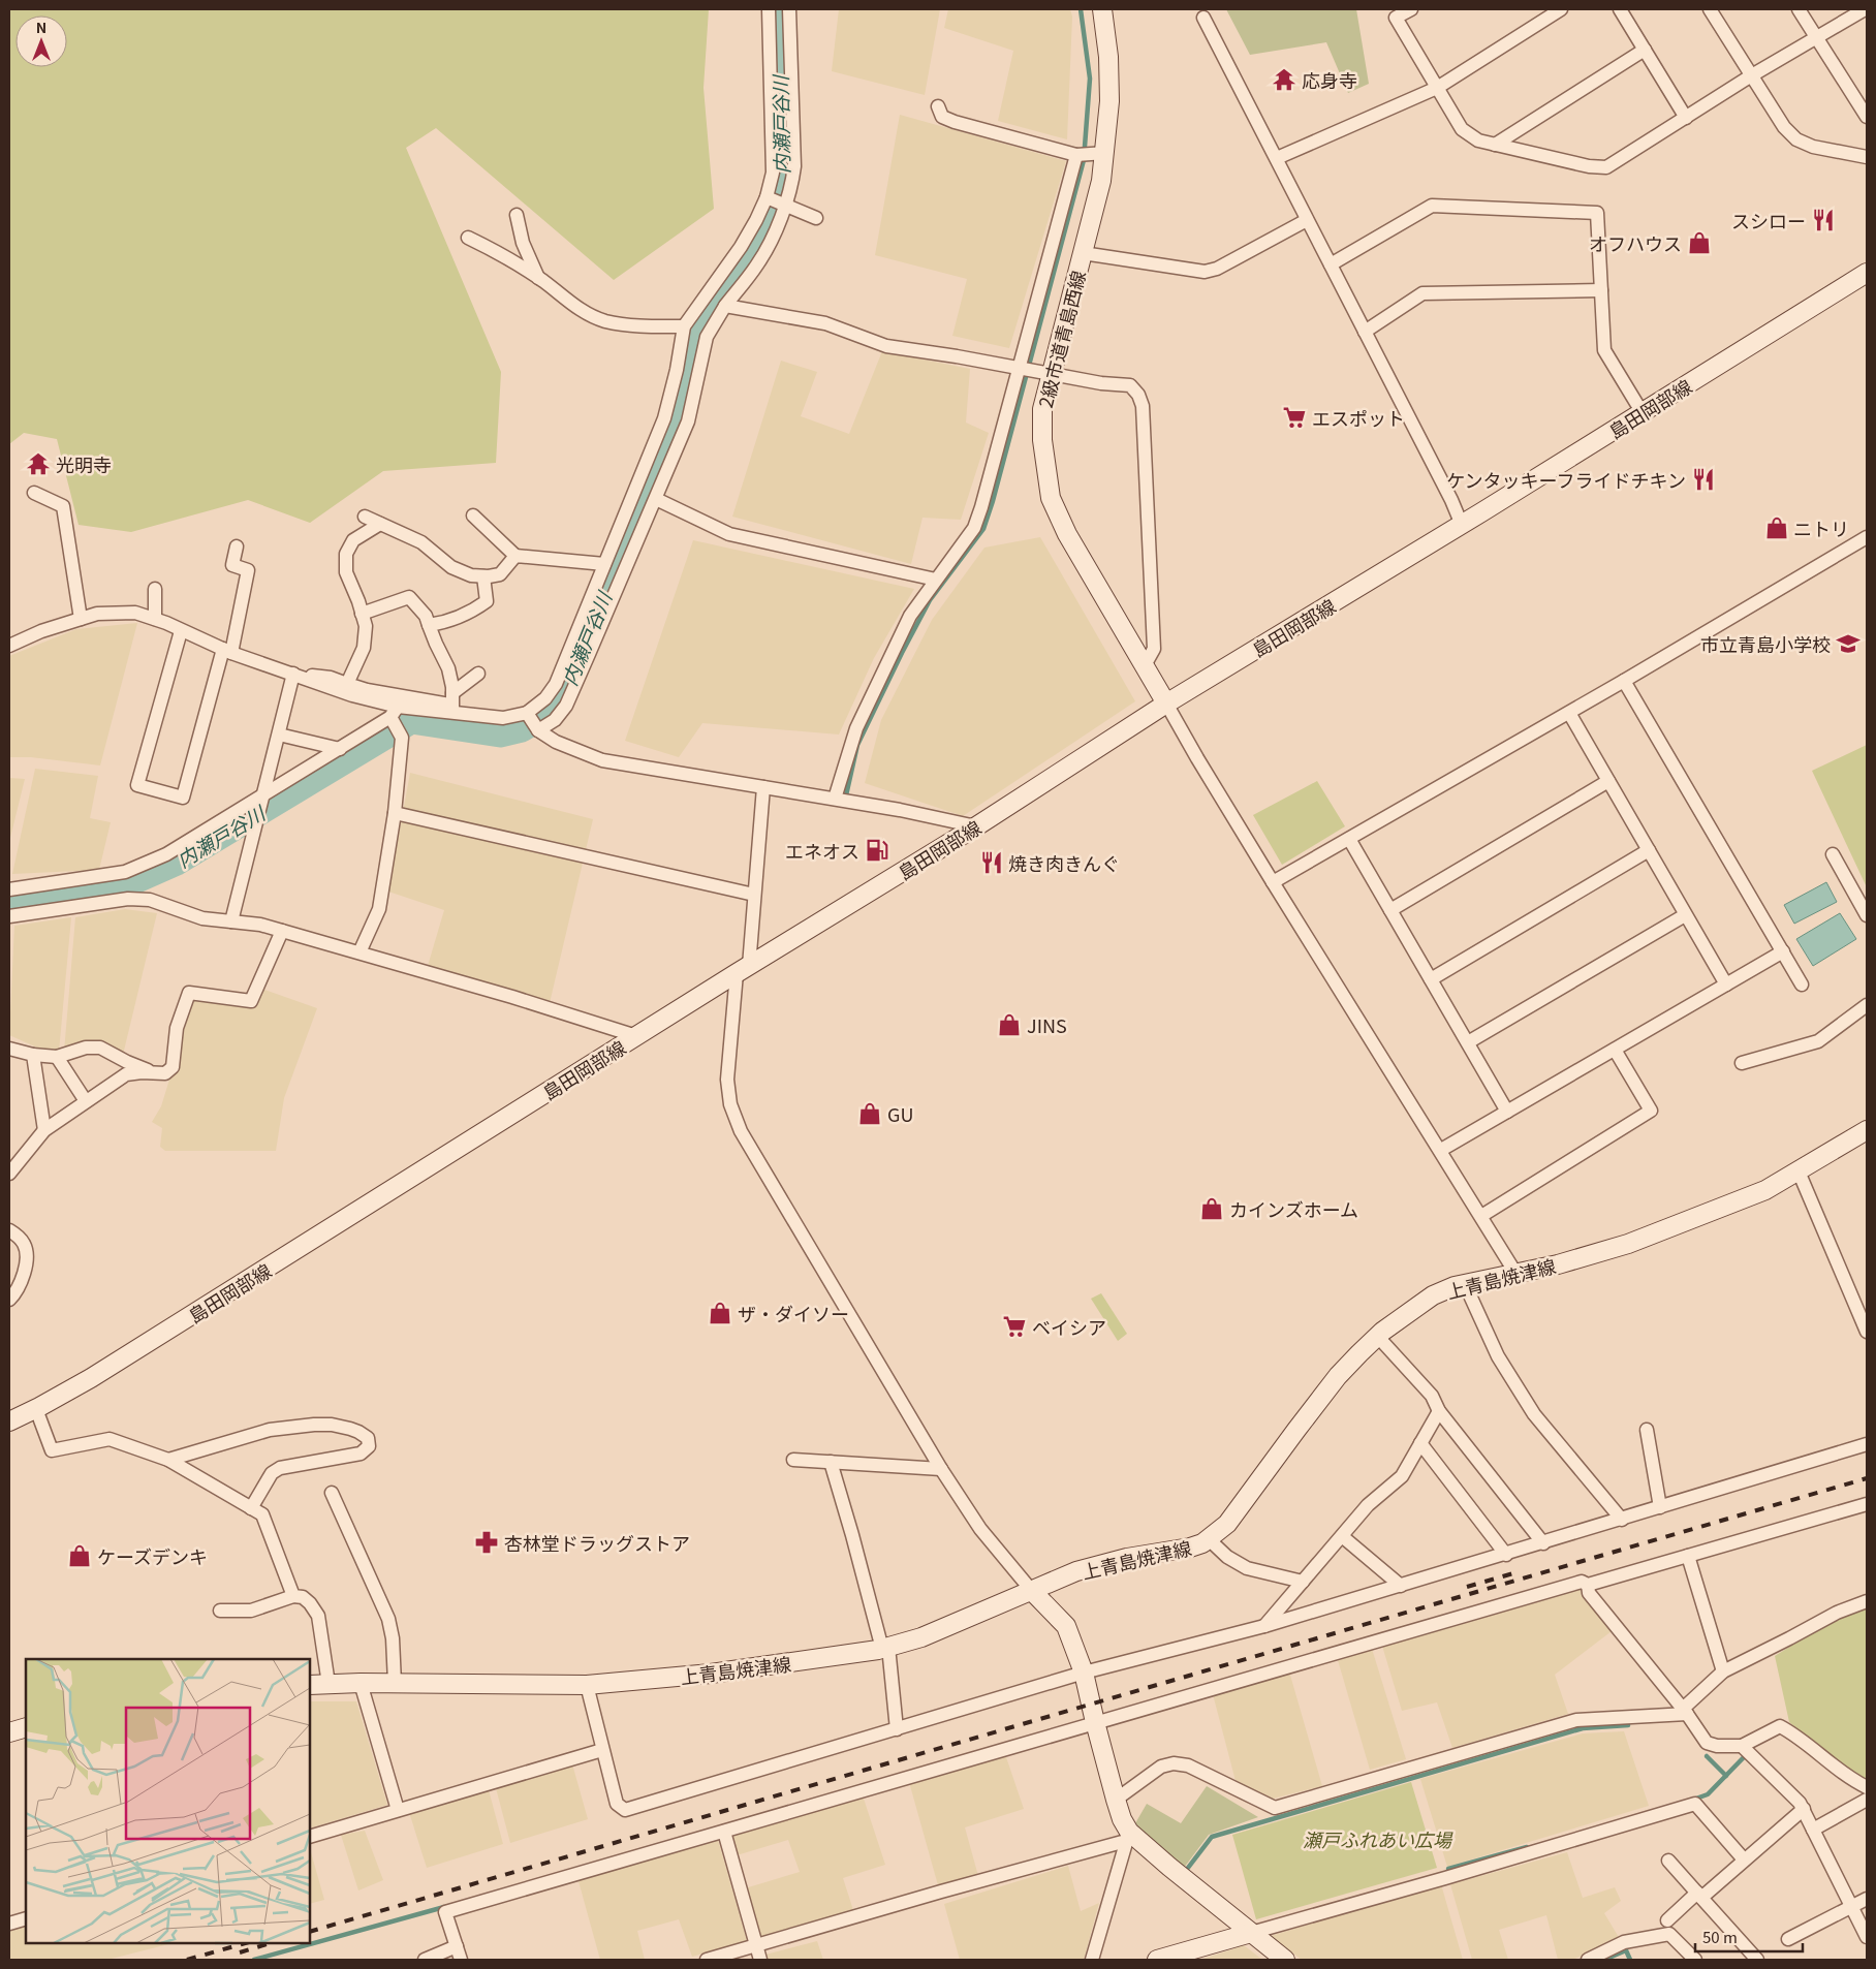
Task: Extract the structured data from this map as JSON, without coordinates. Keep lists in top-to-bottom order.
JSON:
{
  "streets": {
    "main road": ["2級市道青島西線", "島田岡部線", "上青島焼津線"]
  },
  "crossings": [
    ["2級市道青島西線", "島田岡部線"]
  ],
  "water": ["内瀬戸谷川"],
  "parks": ["瀬戸ふれあい広場"],
  "places": {
    "temple": ["応身寺", "光明寺"],
    "restaurant": ["スシロー", "ケンタッキーフライドチキン", "焼き肉きんぐ"],
    "shop": [
      "オフハウス",
      "ニトリ",
      "JINS",
      "GU",
      "カインズホーム",
      "ザ・ダイソー",
      "ケーズデンキ"
    ],
    "supermarket": ["エスポット", "ベイシア"],
    "school or university": ["市立青島小学校"],
    "fuel station": ["エネオス"],
    "pharmacy": ["杏林堂ドラッグストア"]
  },
  "scale_bar": "50 m",
  "north": "top"
}
